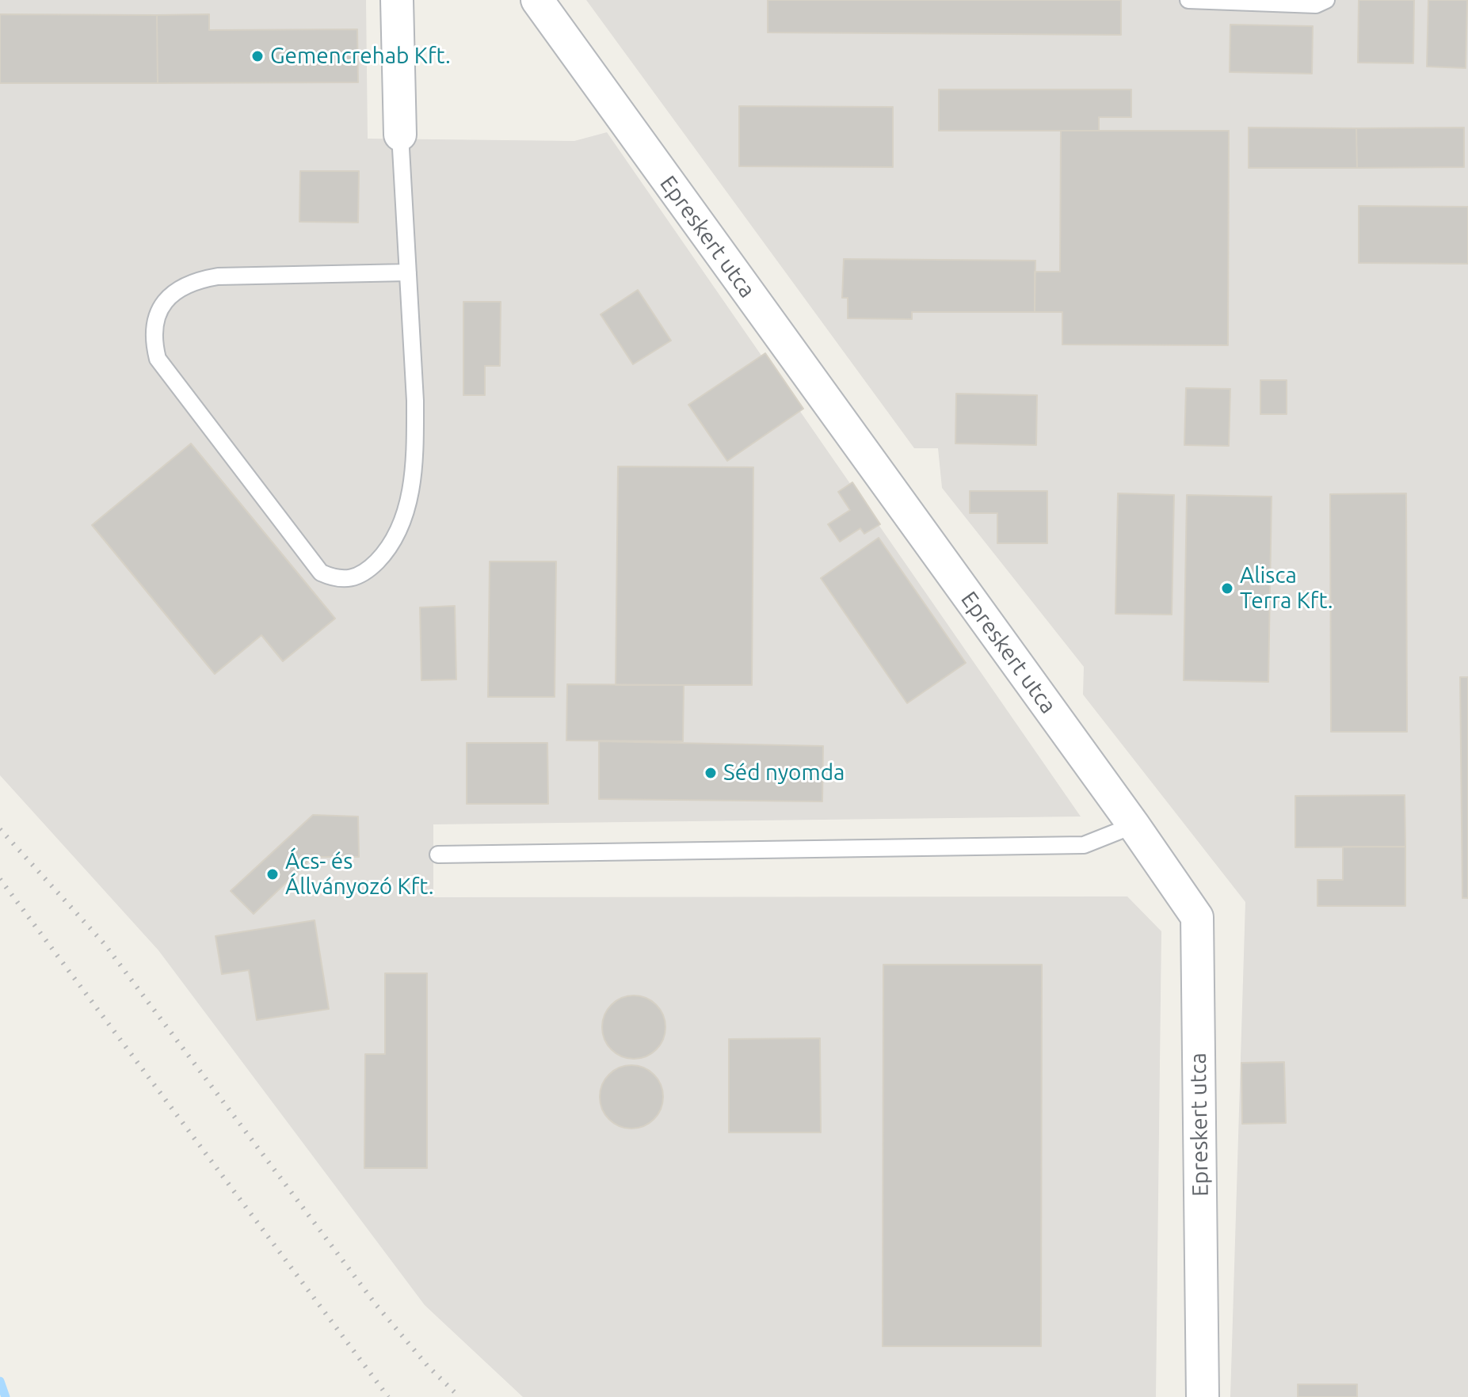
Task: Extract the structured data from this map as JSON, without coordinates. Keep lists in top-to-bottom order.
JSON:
{
  "streets": {
    "street": ["Epreskert utca"]
  },
  "places": [
    "Gemencrehab Kft.",
    "Alisca Terra Kft.",
    "Séd nyomda",
    "Ács- és Állványozó Kft."
  ]
}
